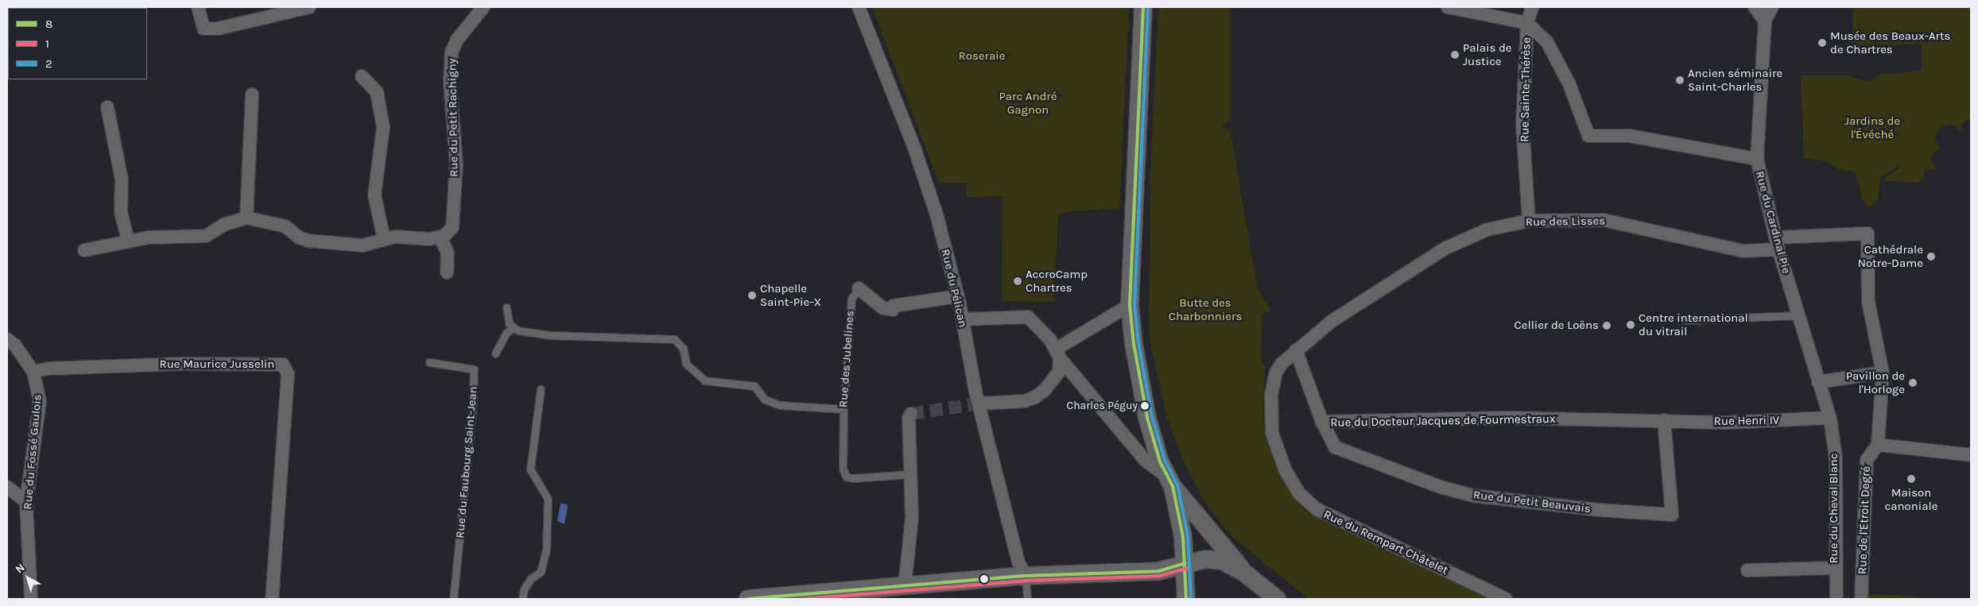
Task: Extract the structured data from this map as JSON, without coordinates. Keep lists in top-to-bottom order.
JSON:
{
  "streets": {
    "street": [
      "Rue Sainte-Thérèse",
      "Rue du Petit Rachigny",
      "Rue des Lisses",
      "Rue du Cardinal Pie",
      "Rue du Pélican",
      "Rue des Jubelines",
      "Rue Maurice Jusselin",
      "Rue du Docteur Jacques de Fourmestraux",
      "Rue Henri IV",
      "Rue du Fossé Gaulois",
      "Rue du Petit Beauvais",
      "Rue du Cheval Blanc",
      "Rue de l'Etroit Degré",
      "Rue du Rempart Châtelet"
    ],
    "lane": ["Rue du Faubourg Saint-Jean"]
  },
  "crossings": [
    ["Rue Sainte-Thérèse", "Rue des Lisses"],
    ["Rue des Lisses", "Rue du Cardinal Pie"],
    ["Rue des Lisses", "Rue du Docteur Jacques de Fourmestraux"],
    ["Rue des Lisses", "Rue du Rempart Châtelet"],
    ["Rue du Cardinal Pie", "Rue Henri IV"],
    ["Rue du Cardinal Pie", "Rue du Cheval Blanc"],
    ["Rue du Pélican", "Rue des Jubelines"],
    ["Rue Maurice Jusselin", "Rue du Fossé Gaulois"],
    ["Rue du Docteur Jacques de Fourmestraux", "Rue Henri IV"],
    ["Rue du Docteur Jacques de Fourmestraux", "Rue du Petit Beauvais"],
    ["Rue Henri IV", "Rue du Petit Beauvais"],
    ["Rue Henri IV", "Rue du Cheval Blanc"]
  ],
  "parks": [
    "Roseraie",
    "Parc André Gagnon",
    "Jardins de l'Évéché",
    "Butte des Charbonniers"
  ],
  "places": [
    "Musée des Beaux-Arts de Chartres",
    "Palais de Justice",
    "Ancien séminaire Saint-Charles",
    "Cathédrale Notre-Dame",
    "AccroCamp Chartres",
    "Chapelle Saint-Pie-X",
    "Centre international du vitrail",
    "Cellier de Loëns",
    "Pavillon de l'Horloge",
    "Charles Péguy",
    "Maison canoniale"
  ],
  "lines": ["transit line 8", "transit line 2", "transit line 1"],
  "legend": ["8", "1", "2"],
  "north": "top left"
}
